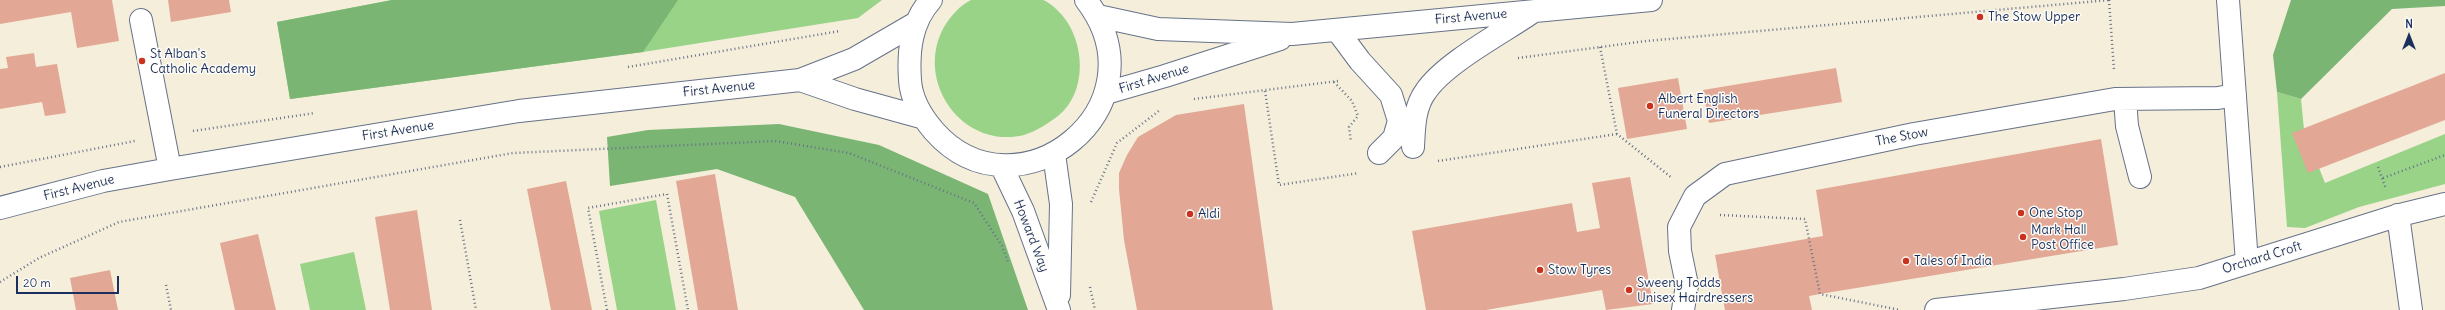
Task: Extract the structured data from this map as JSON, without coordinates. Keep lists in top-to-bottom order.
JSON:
{
  "streets": {
    "street": [
      "First Avenue",
      "The Stow",
      "Howard Way",
      "Orchard Croft"
    ]
  },
  "places": [
    "The Stow Upper",
    "St Alban's Catholic Academy",
    "Albert English Funeral Directors",
    "One Stop",
    "Aldi",
    "Mark Hall Post Office",
    "Tales of India",
    "Stow Tyres",
    "Sweeny Todds Unisex Hairdressers"
  ],
  "scale_bar": "20 m",
  "north": "top"
}
